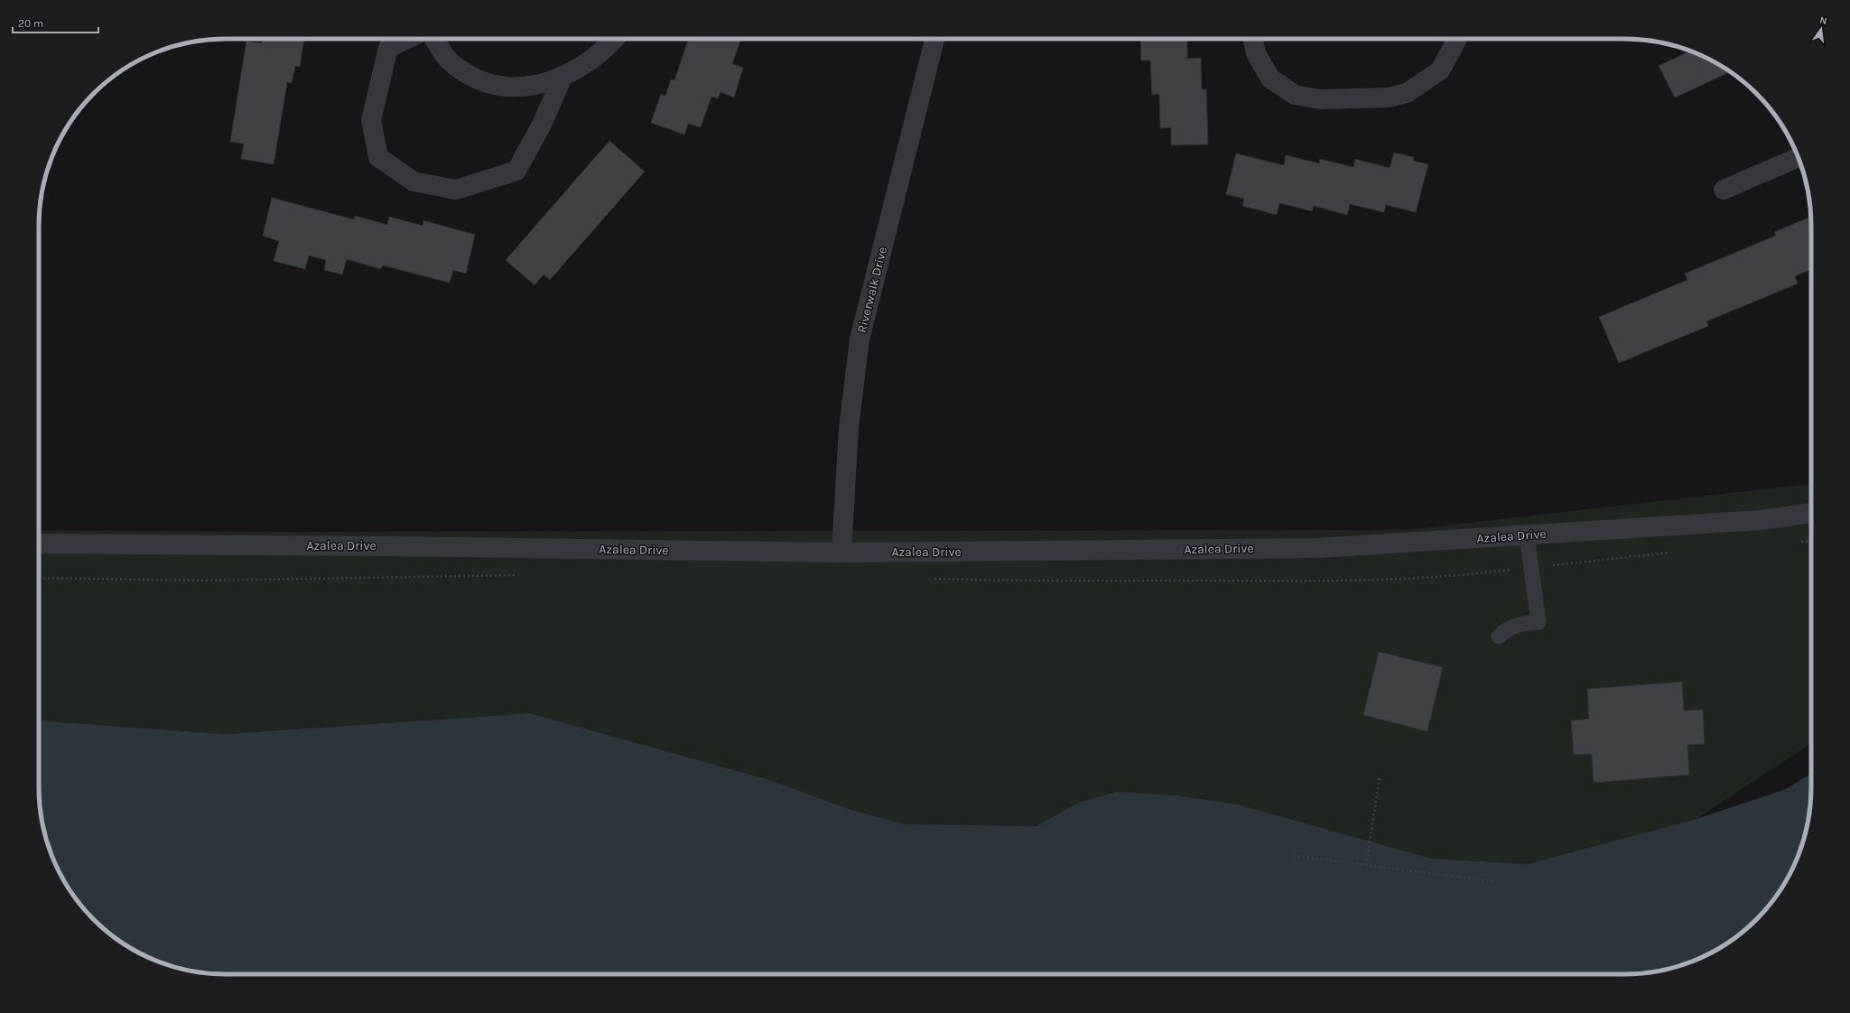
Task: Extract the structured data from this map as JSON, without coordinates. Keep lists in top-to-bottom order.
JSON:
{
  "streets": {
    "street": ["Riverwalk Drive", "Azalea Drive"]
  },
  "crossings": [
    ["Riverwalk Drive", "Azalea Drive"]
  ],
  "scale_bar": "20 m",
  "north": "top"
}
